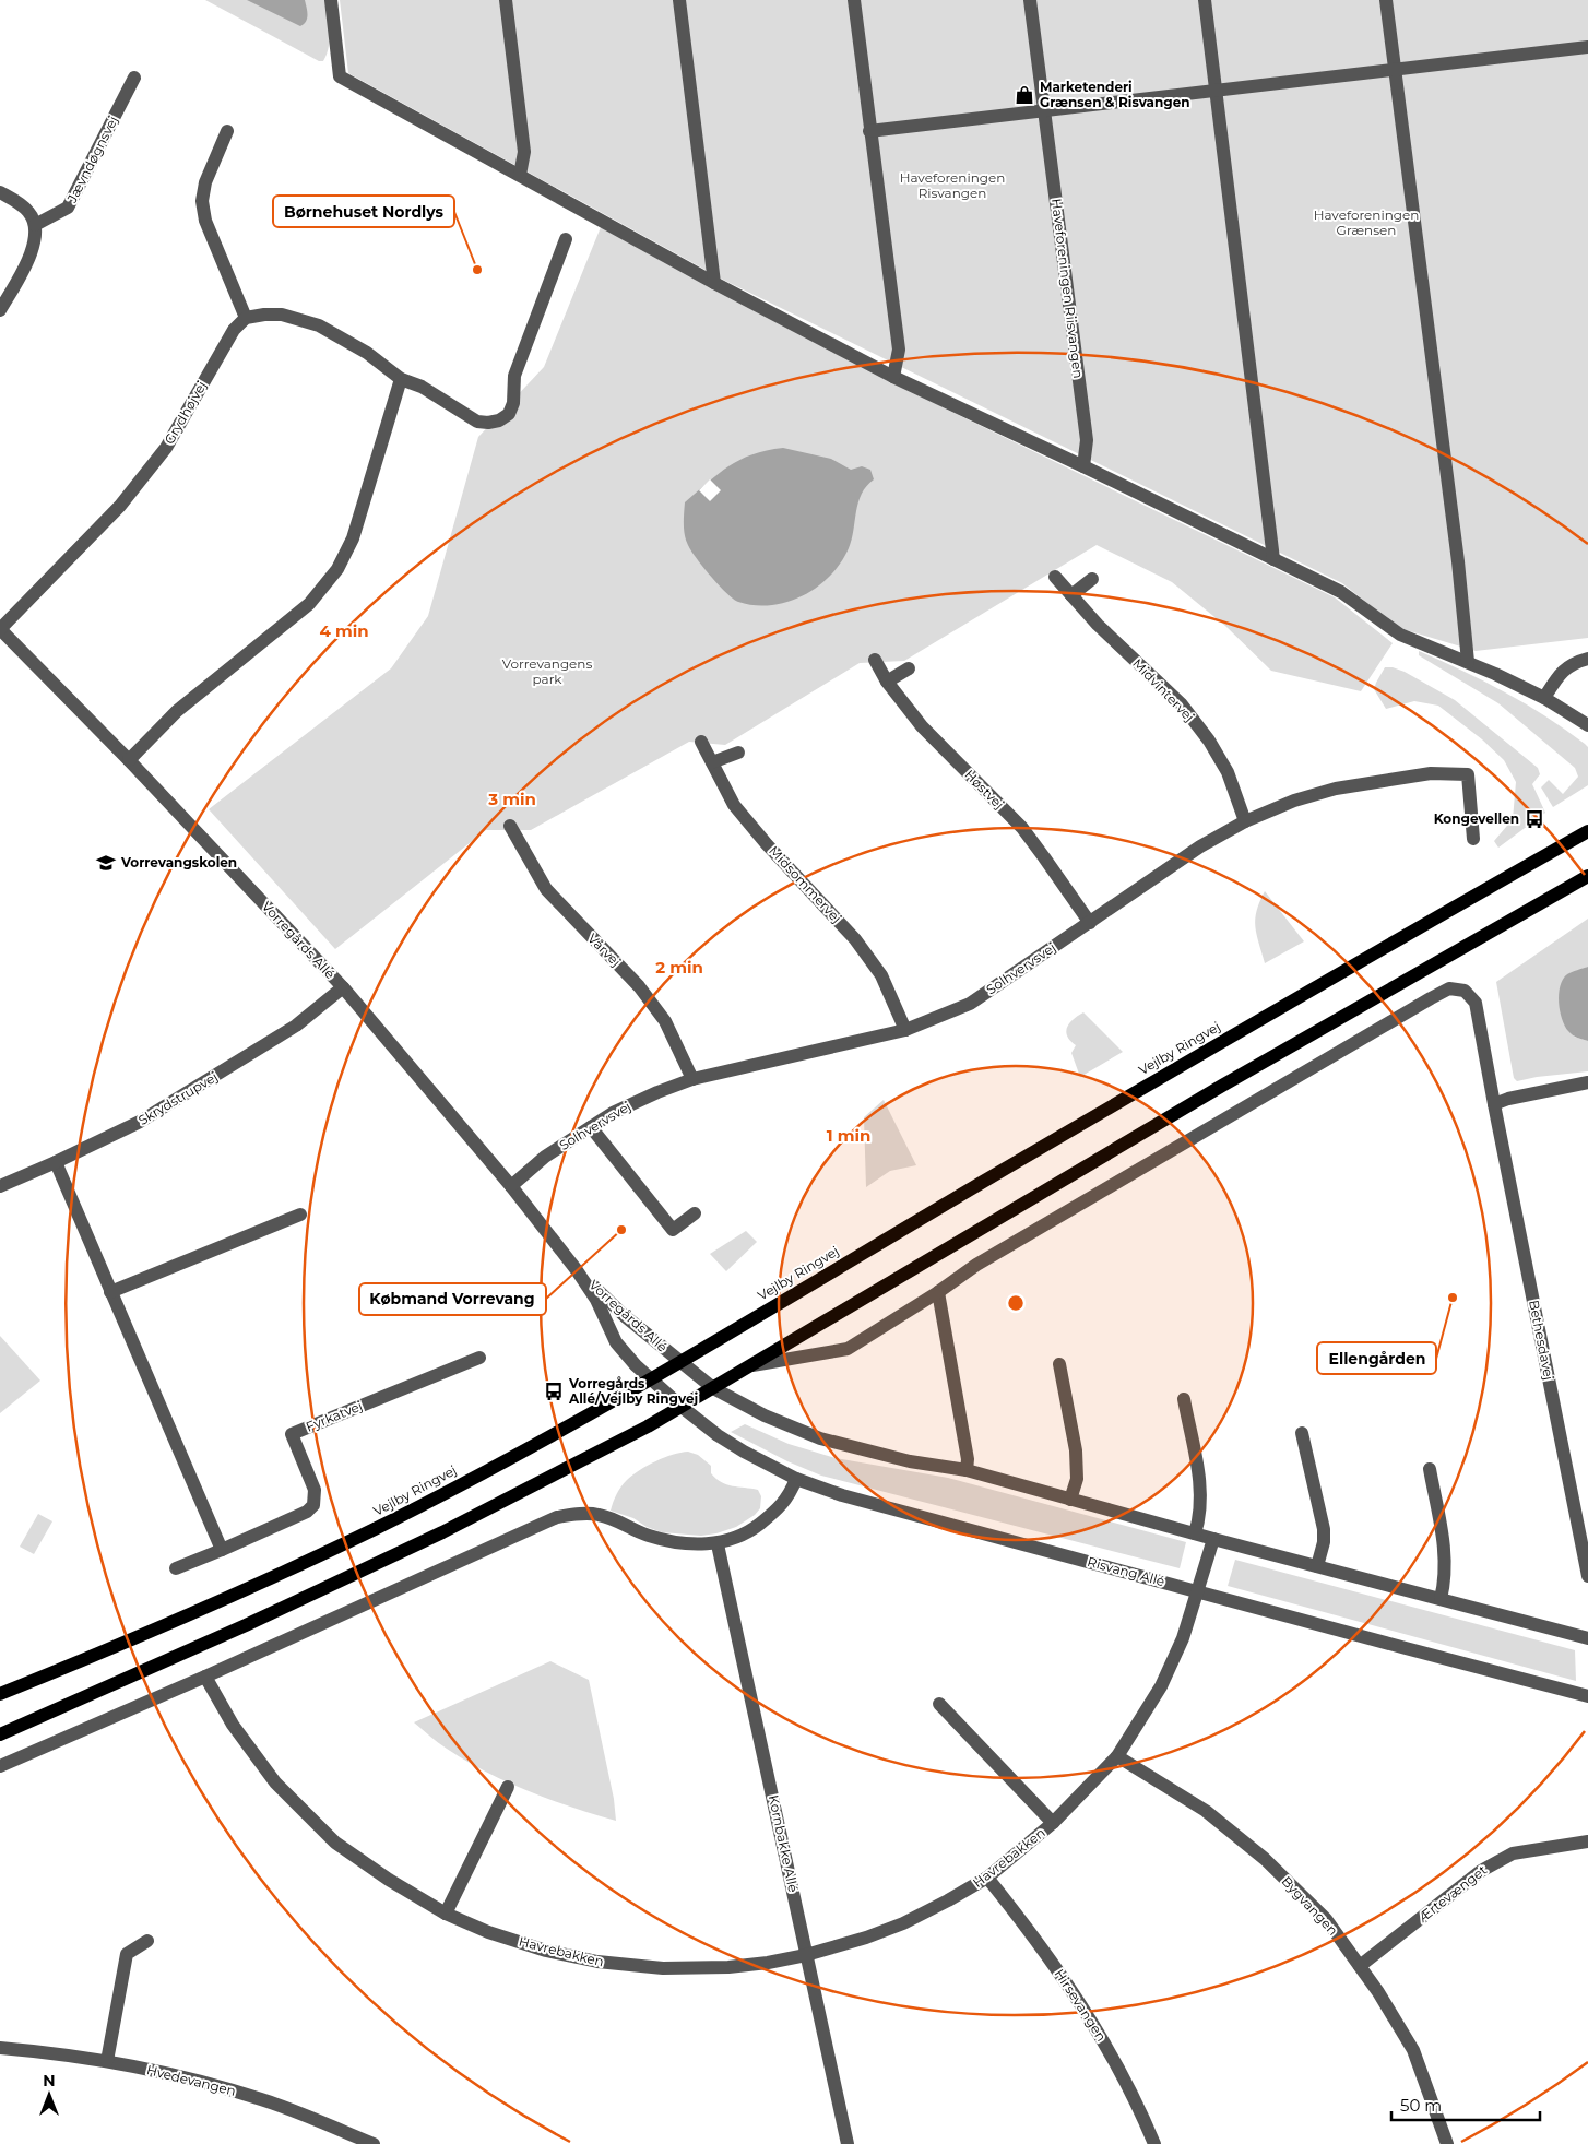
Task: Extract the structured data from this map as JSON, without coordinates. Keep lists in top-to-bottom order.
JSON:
{
  "streets": {
    "main road": ["Vejlby Ringvej"],
    "street": [
      "Jævndøgnsvej",
      "Haveforeningen Riisvangen",
      "Grydhøjvej",
      "Midvintervej",
      "Høstvej",
      "Midsommervej",
      "Vorregårds Allé",
      "Vårvej",
      "Solhvervsvej",
      "Skrydstrupvej",
      "Bethesdavej",
      "Fyrkatvej",
      "Risvang Allé",
      "Kornbakke Allé",
      "Havrebakken",
      "Ærtevænget",
      "Bygvangen",
      "Hirsevangen",
      "Hvedevangen"
    ]
  },
  "crossings": [
    ["Grydhøjvej", "Vorregårds Allé"],
    ["Midvintervej", "Solhvervsvej"],
    ["Høstvej", "Solhvervsvej"],
    ["Midsommervej", "Solhvervsvej"],
    ["Vorregårds Allé", "Solhvervsvej"],
    ["Vorregårds Allé", "Vejlby Ringvej"],
    ["Vorregårds Allé", "Skrydstrupvej"],
    ["Vorregårds Allé", "Risvang Allé"],
    ["Vårvej", "Solhvervsvej"],
    ["Risvang Allé", "Havrebakken"],
    ["Kornbakke Allé", "Havrebakken"],
    ["Havrebakken", "Bygvangen"],
    ["Havrebakken", "Hirsevangen"],
    ["Ærtevænget", "Bygvangen"]
  ],
  "parks": ["Haveforeningen Risvangen", "Haveforeningen Grænsen", "Vorrevangens park"],
  "places": {
    "shop": ["Marketenderi Grænsen & Risvangen"],
    "other": ["Børnehuset Nordlys", "Købmand Vorrevang", "Ellengården"],
    "bus stop": ["Kongevellen", "Vorregårds Allé/Vejlby Ringvej"],
    "school or university": ["Vorrevangskolen"]
  },
  "scale_bar": "50 m",
  "north": "top",
  "rings": [
    "4 min",
    "3 min",
    "2 min",
    "1 min"
  ]
}
